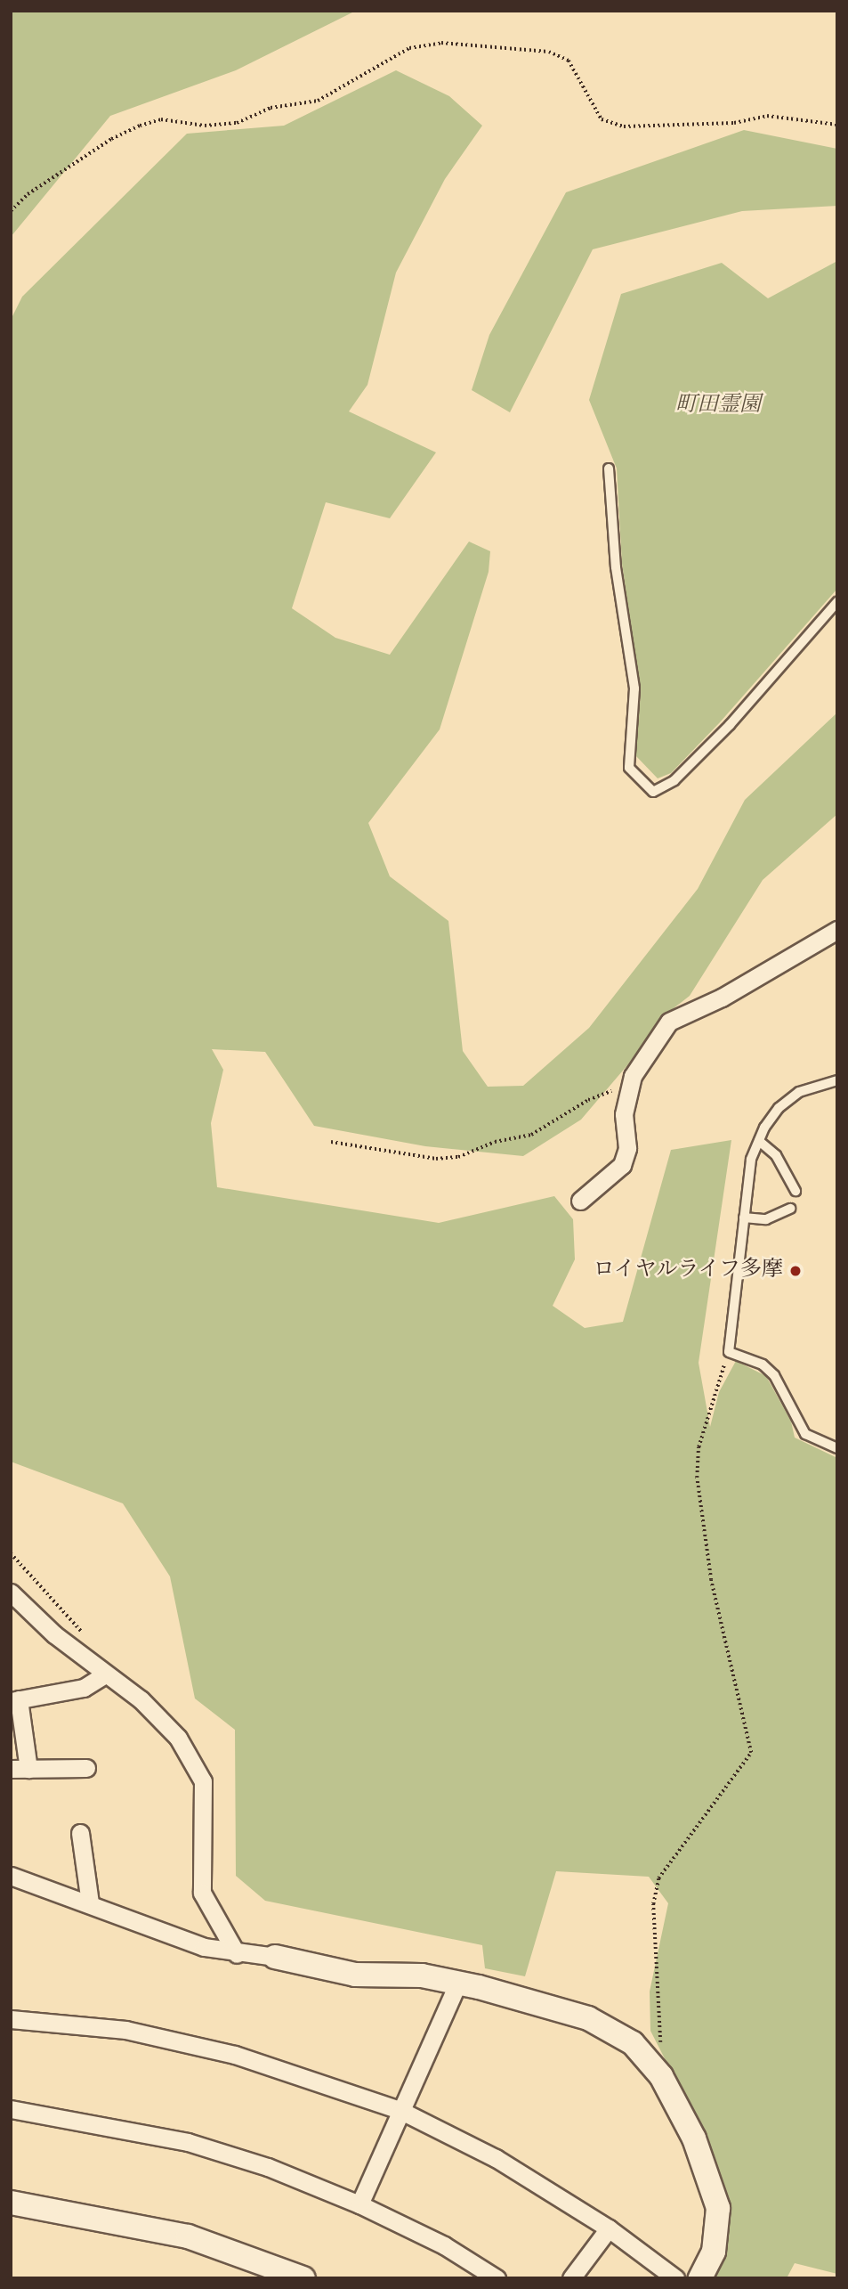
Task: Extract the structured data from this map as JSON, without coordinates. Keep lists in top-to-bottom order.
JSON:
{
  "parks": ["町田霊園"],
  "places": ["ロイヤルライフ多摩"]
}
